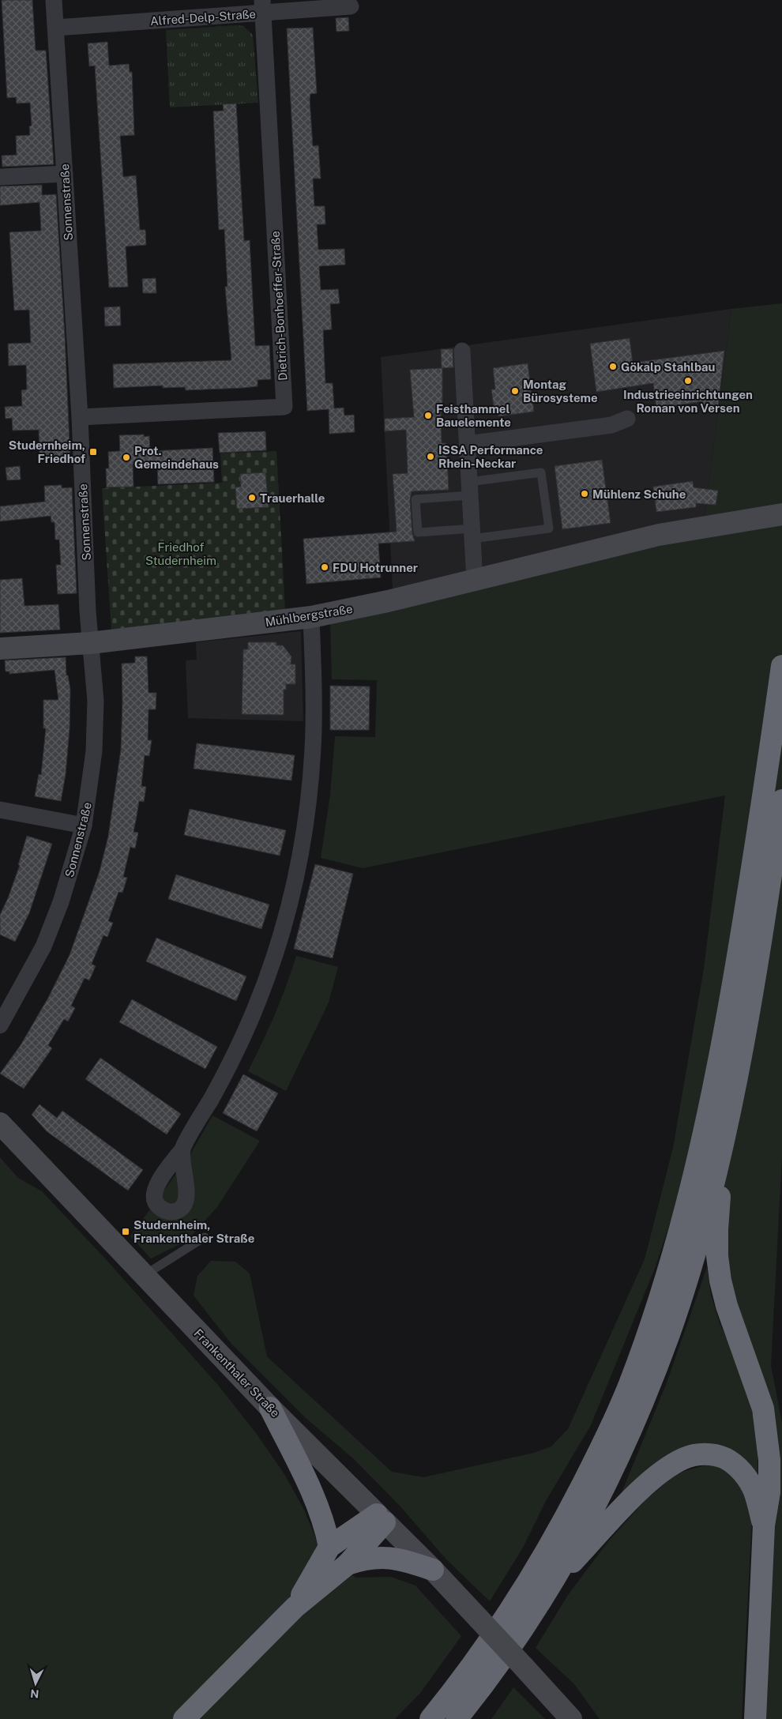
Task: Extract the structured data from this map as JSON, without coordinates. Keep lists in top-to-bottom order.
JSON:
{
  "streets": {
    "street": [
      "Alfred-Delp-Straße",
      "Sonnenstraße",
      "Dietrich-Bonhoeffer-Straße",
      "Mühlbergstraße",
      "Frankenthaler Straße"
    ]
  },
  "crossings": [
    ["Alfred-Delp-Straße", "Sonnenstraße"],
    ["Alfred-Delp-Straße", "Dietrich-Bonhoeffer-Straße"],
    ["Sonnenstraße", "Dietrich-Bonhoeffer-Straße"],
    ["Sonnenstraße", "Mühlbergstraße"]
  ],
  "parks": ["Friedhof Studernheim"],
  "places": {
    "other": [
      "Gökalp Stahlbau",
      "Industrieeinrichtungen Roman von Versen",
      "Montag Bürosysteme",
      "Feisthammel Bauelemente",
      "ISSA Performance Rhein-Neckar",
      "Prot. Gemeindehaus",
      "Mühlenz Schuhe",
      "Trauerhalle",
      "FDU Hotrunner"
    ],
    "transit": ["Studernheim, Friedhof", "Studernheim, Frankenthaler Straße"]
  },
  "north": "bottom"
}
